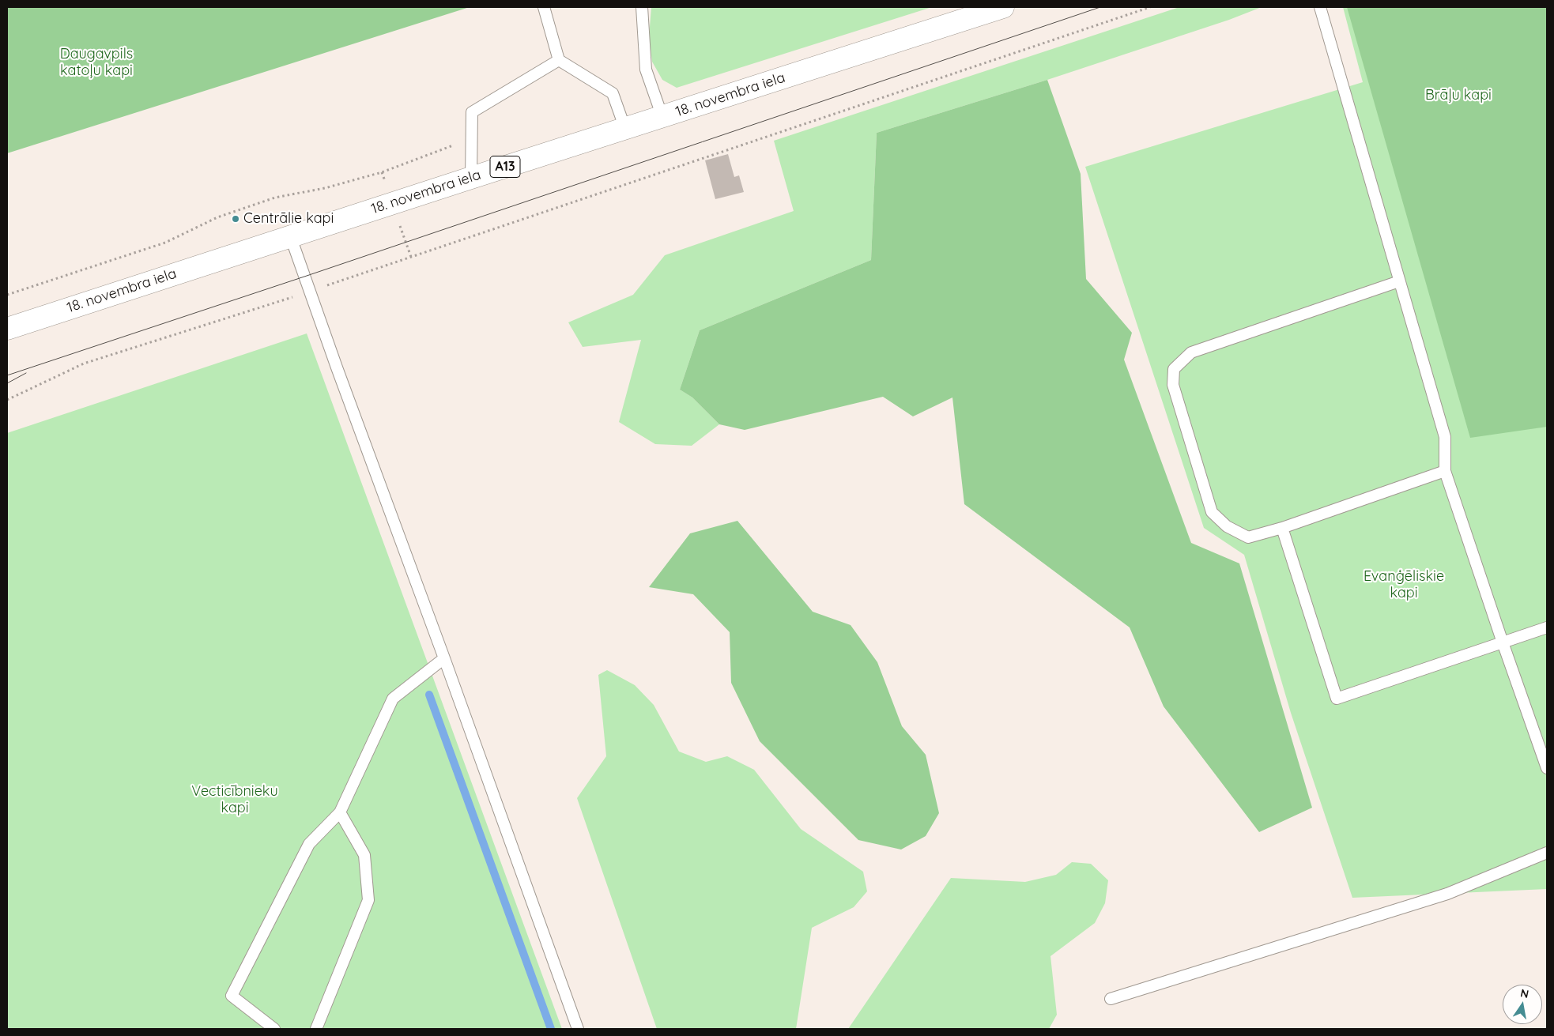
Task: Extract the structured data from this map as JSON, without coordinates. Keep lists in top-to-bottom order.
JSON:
{
  "streets": {
    "main road": ["18. novembra iela", "A13"]
  },
  "parks": [
    "Daugavpils katoļu kapi",
    "Brāļu kapi",
    "Evanģēliskie kapi",
    "Vecticībnieku kapi"
  ],
  "places": ["Centrālie kapi"],
  "north": "top"
}
